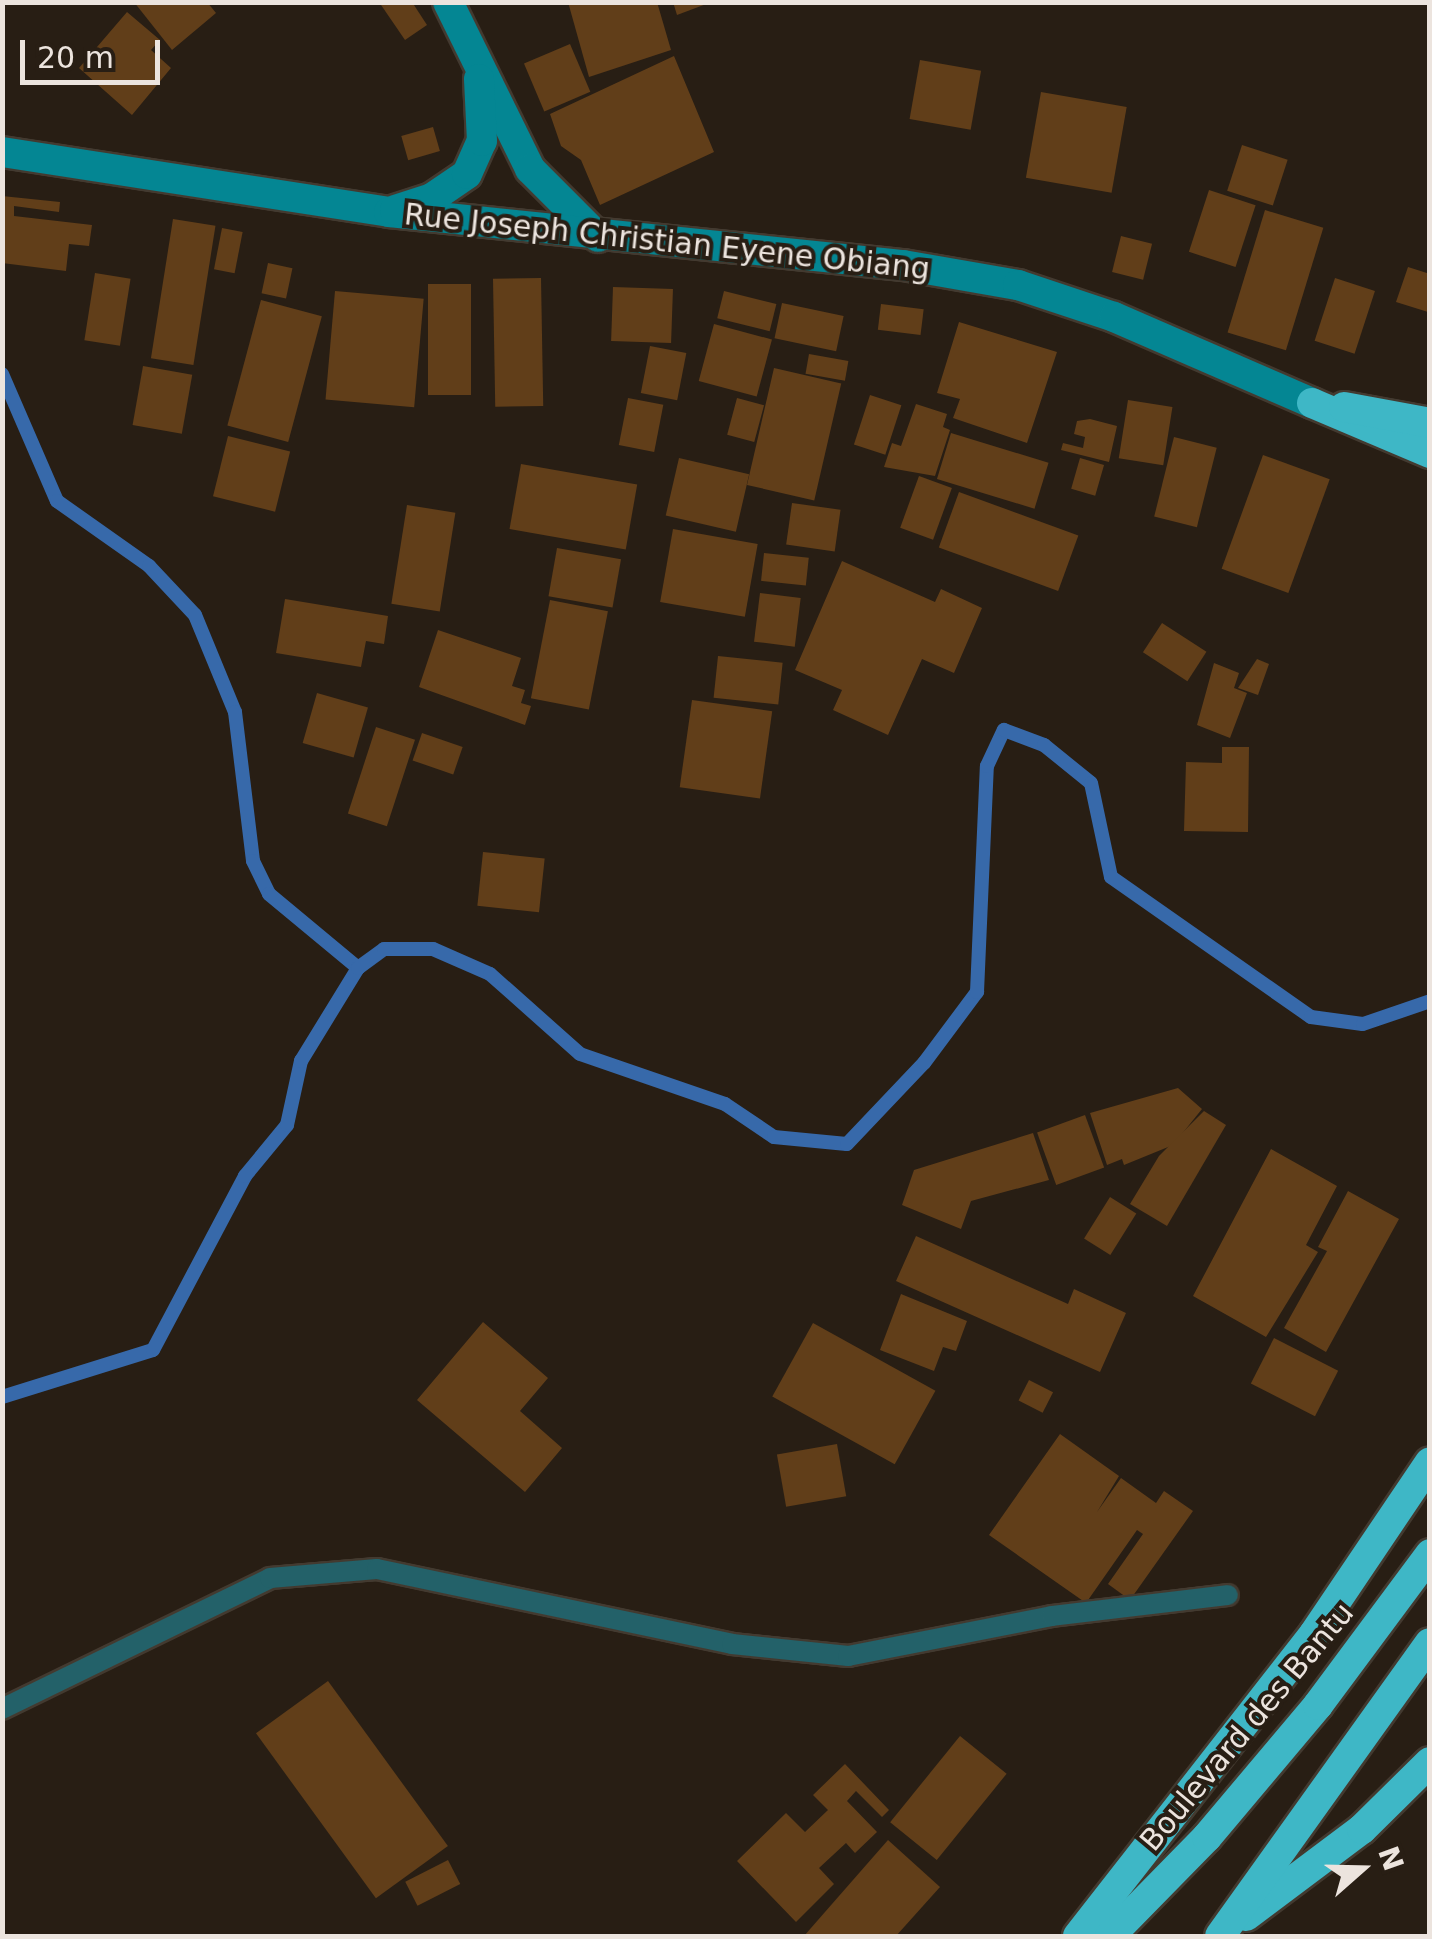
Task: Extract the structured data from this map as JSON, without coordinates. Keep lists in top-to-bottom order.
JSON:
{
  "streets": {
    "highway": ["Boulevard des Bantu"],
    "street": ["Rue Joseph Christian Eyene Obiang"]
  },
  "scale_bar": "20 m",
  "north": "right"
}
